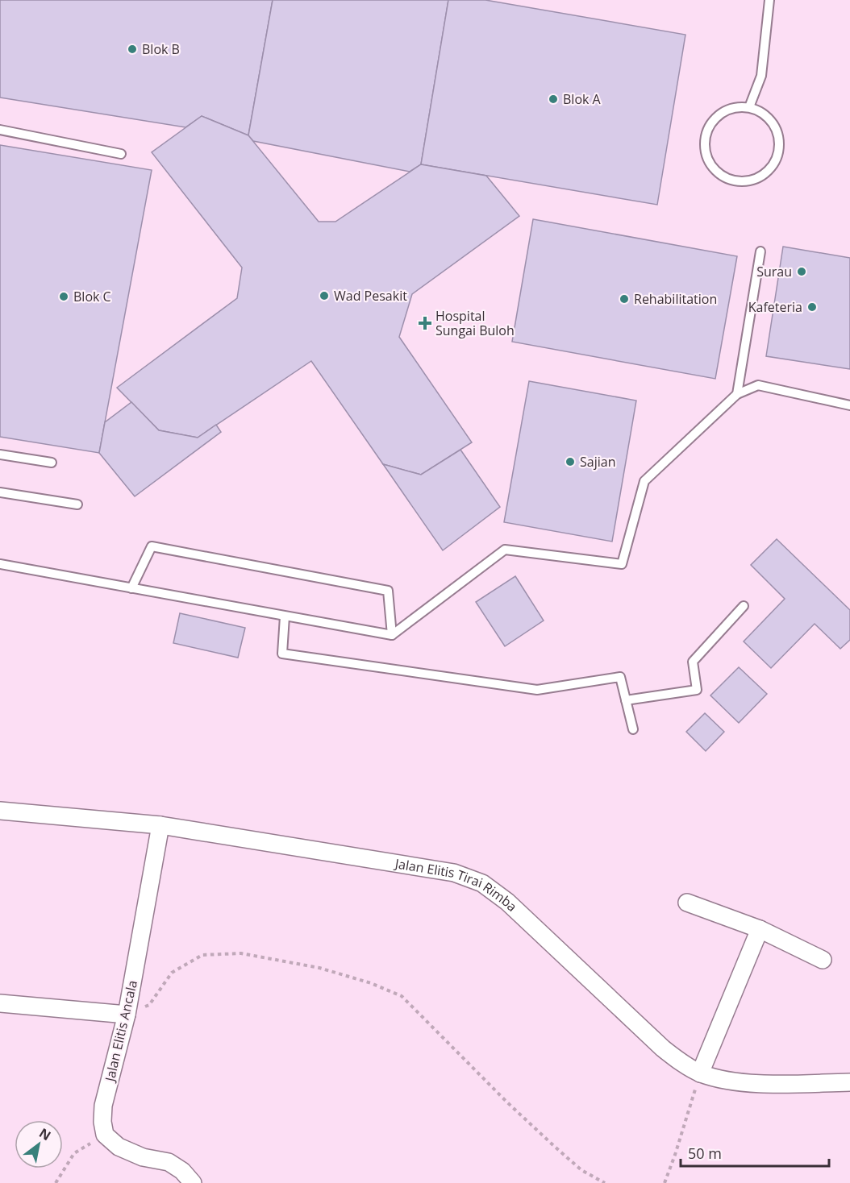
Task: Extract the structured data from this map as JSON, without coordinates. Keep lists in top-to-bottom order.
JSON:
{
  "streets": {
    "street": ["Jalan Elitis Tirai Rimba", "Jalan Elitis Ancala"]
  },
  "crossings": [
    ["Jalan Elitis Tirai Rimba", "Jalan Elitis Ancala"]
  ],
  "places": {
    "other": [
      "Blok B",
      "Blok A",
      "Surau",
      "Wad Pesakit",
      "Blok C",
      "Rehabilitation",
      "Kafeteria",
      "Sajian"
    ],
    "health": ["Hospital Sungai Buloh"]
  },
  "scale_bar": "50 m",
  "north": "top right"
}
